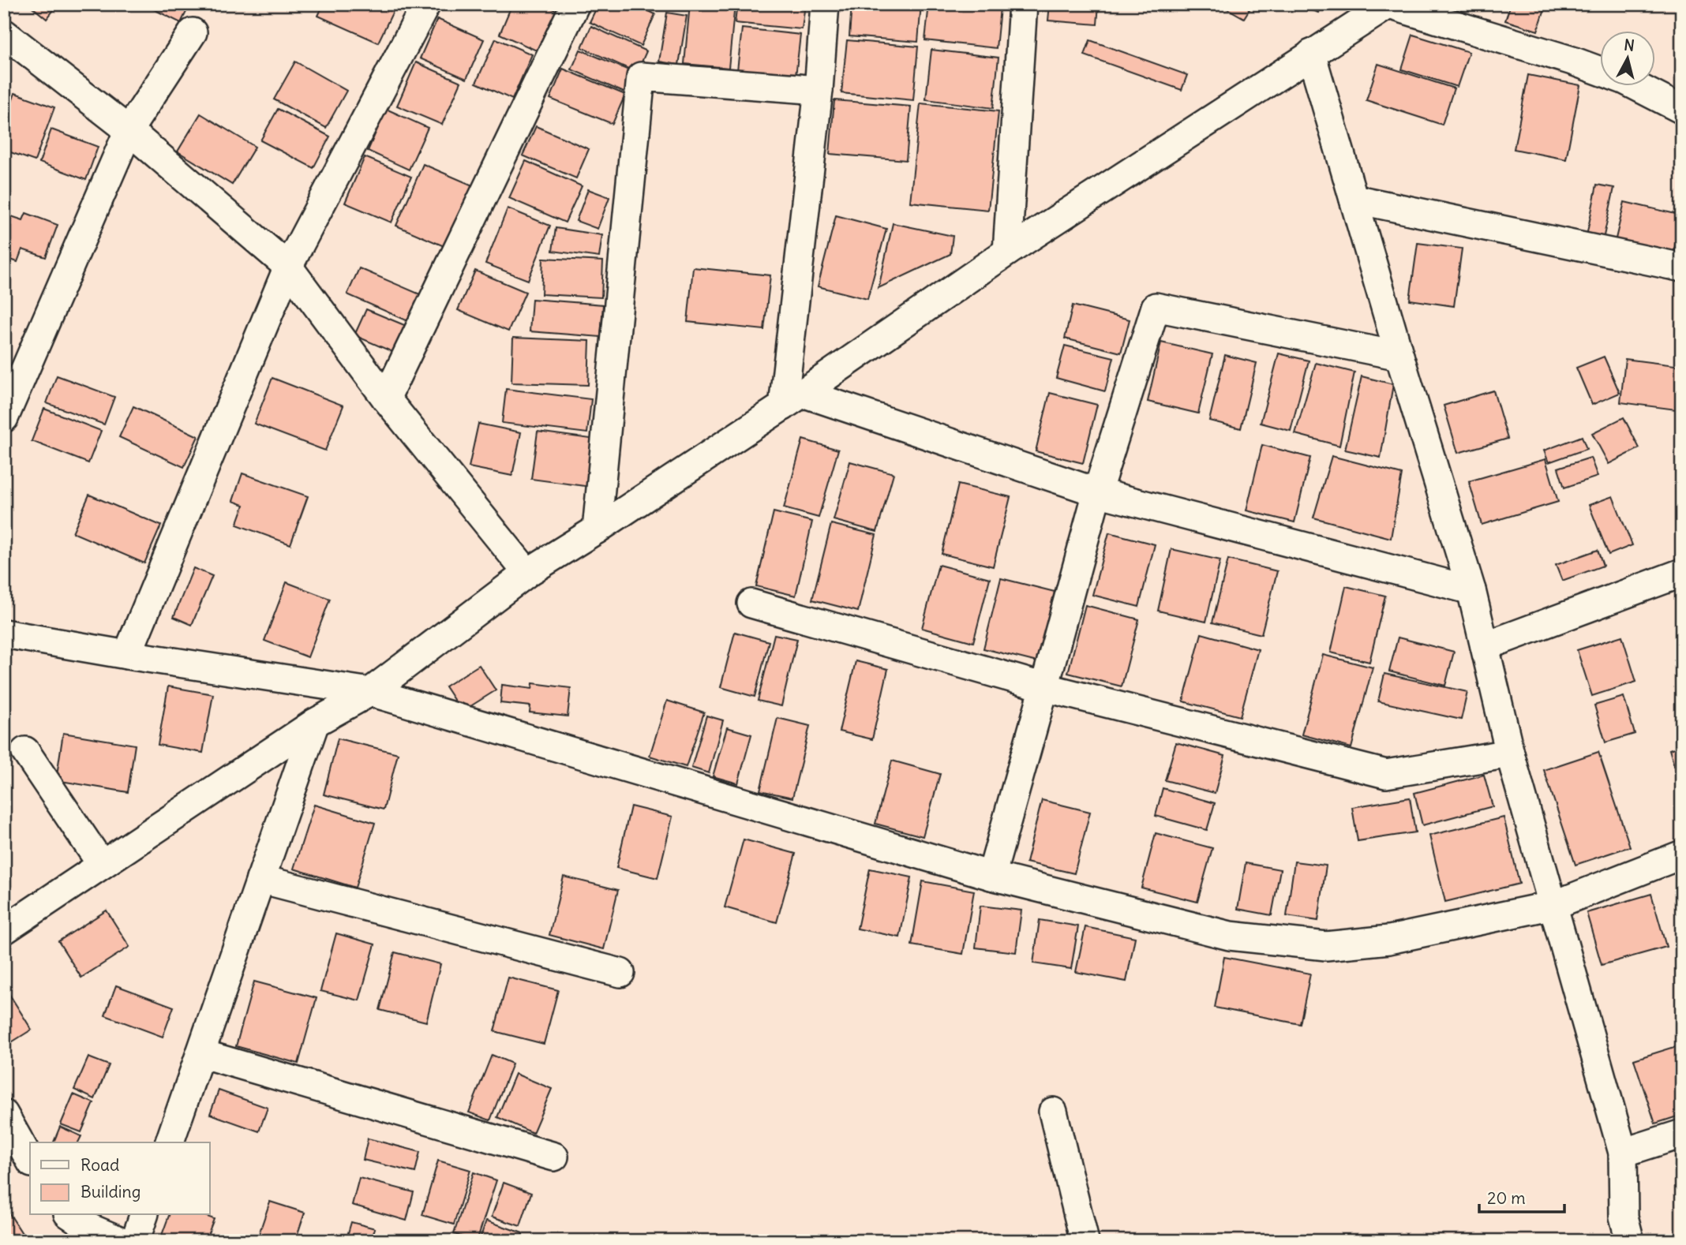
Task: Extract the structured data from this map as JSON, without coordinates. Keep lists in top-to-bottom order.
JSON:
{
  "legend": ["Road", "Building"],
  "scale_bar": "20 m",
  "north": "top"
}
